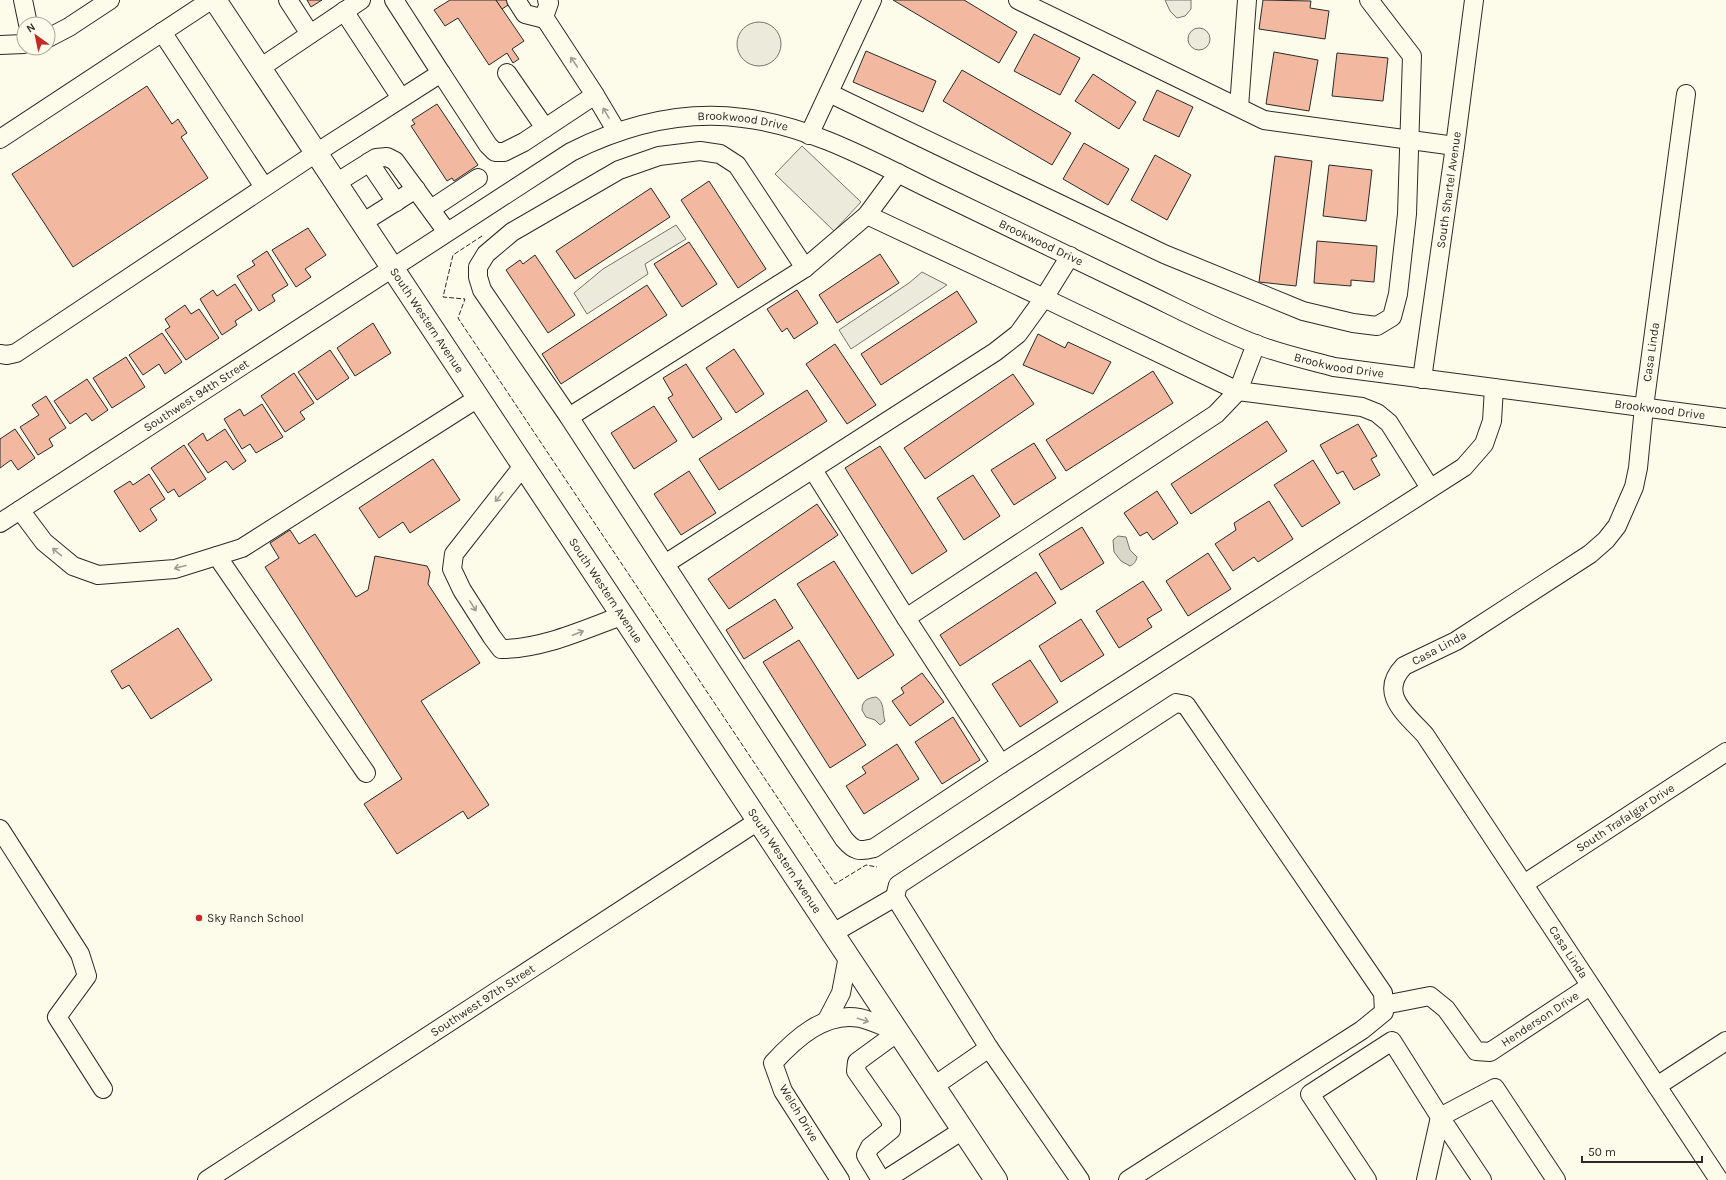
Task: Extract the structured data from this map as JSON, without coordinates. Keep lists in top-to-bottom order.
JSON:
{
  "streets": {
    "main road": ["South Western Avenue"],
    "street": [
      "Brookwood Drive",
      "South Shartel Avenue",
      "Casa Linda",
      "Southwest 94th Street",
      "South Trafalgar Drive",
      "Southwest 97th Street",
      "Henderson Drive",
      "Welch Drive"
    ]
  },
  "crossings": [
    ["Brookwood Drive", "South Shartel Avenue"],
    ["Brookwood Drive", "South Western Avenue"],
    ["Brookwood Drive", "Casa Linda"],
    ["Brookwood Drive", "Southwest 94th Street"],
    ["South Western Avenue", "Southwest 94th Street"],
    ["South Western Avenue", "Southwest 97th Street"],
    ["South Western Avenue", "Welch Drive"],
    ["Casa Linda", "South Trafalgar Drive"],
    ["Casa Linda", "Henderson Drive"]
  ],
  "places": ["Sky Ranch School"],
  "scale_bar": "50 m",
  "north": "top left"
}
